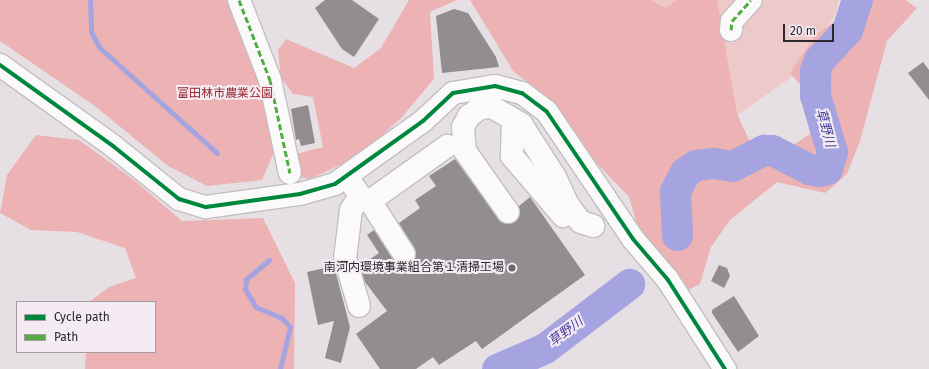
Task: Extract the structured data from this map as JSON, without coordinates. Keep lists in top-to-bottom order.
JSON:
{
  "water": ["草野川"],
  "parks": ["富田林市農業公園"],
  "places": ["南河内環境事業組合第１清掃工場"],
  "legend": ["Cycle path", "Path"],
  "scale_bar": "20 m"
}
